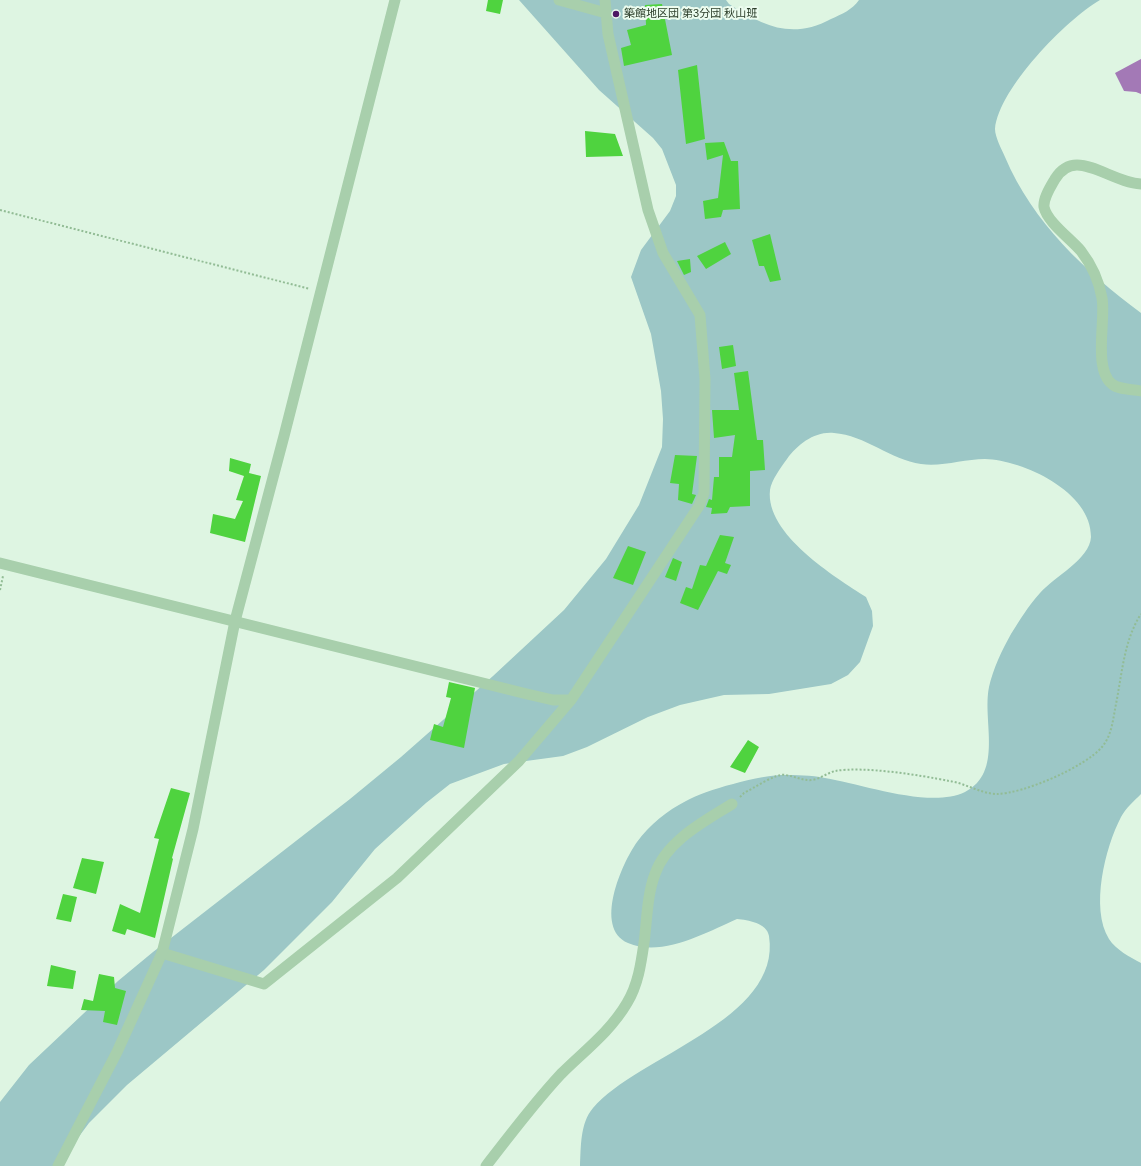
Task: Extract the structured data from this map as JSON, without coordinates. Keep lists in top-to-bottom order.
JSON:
{
  "places": ["築館地区団 第3分団 秋山班"]
}
